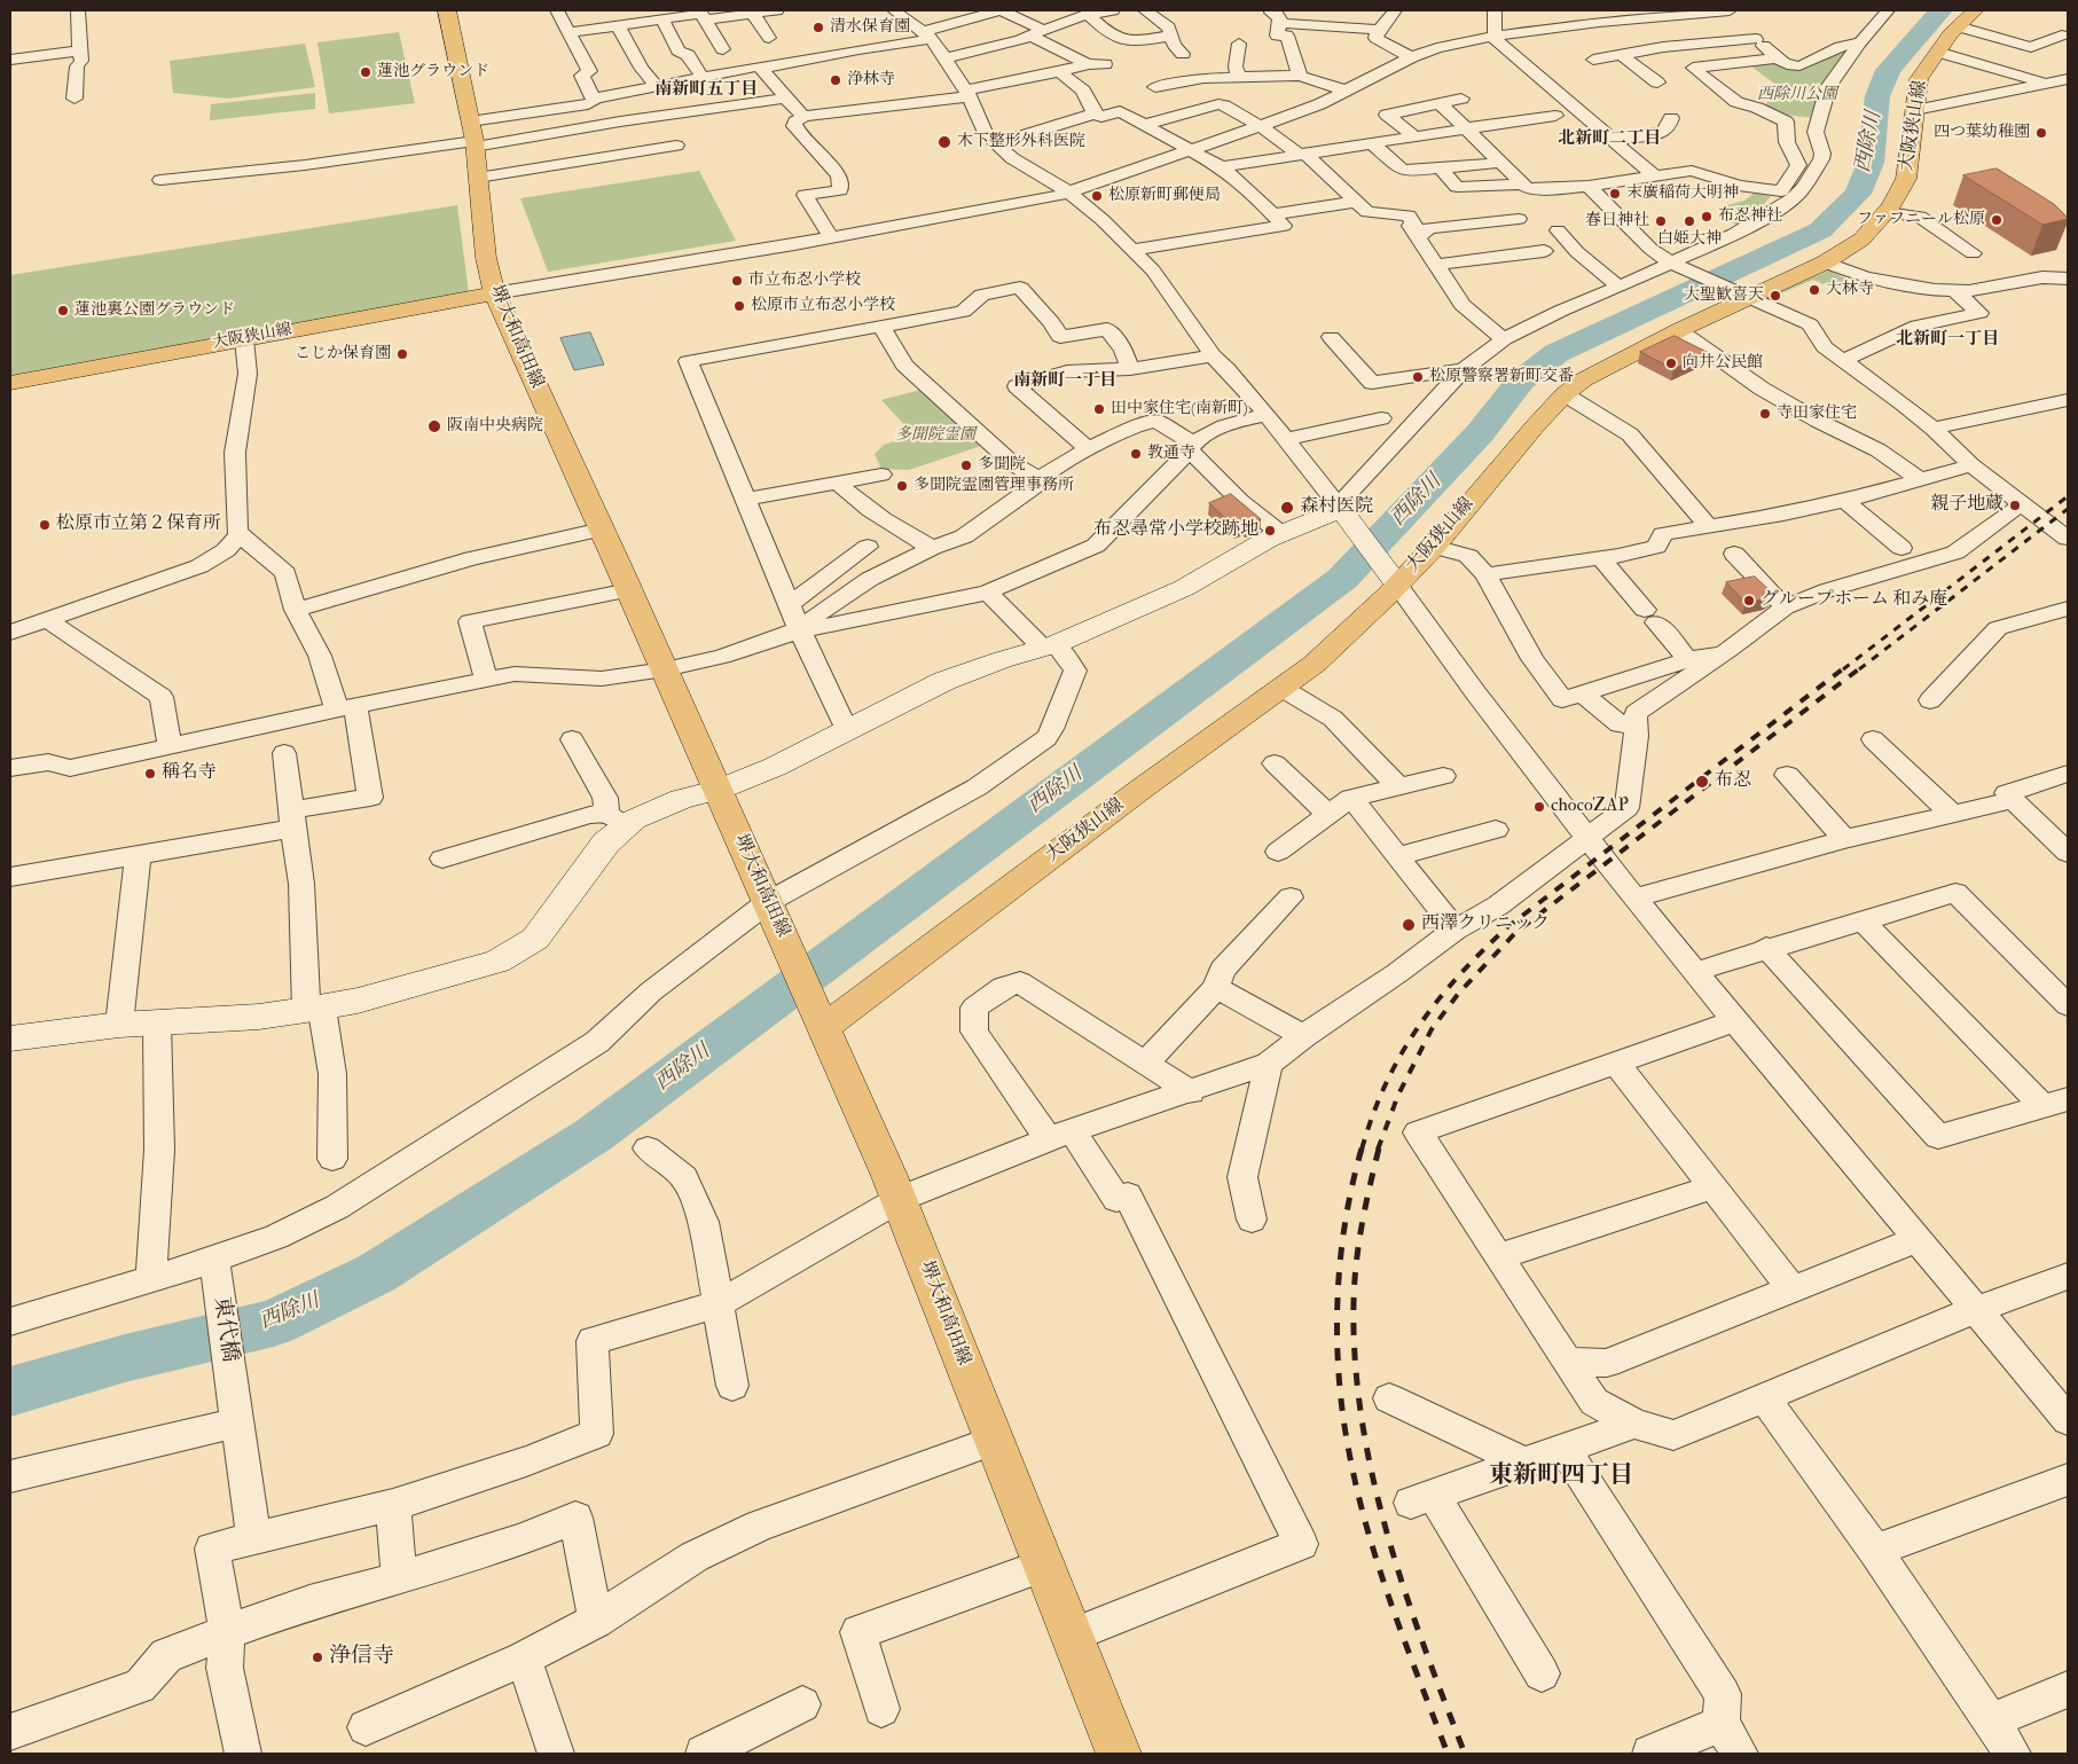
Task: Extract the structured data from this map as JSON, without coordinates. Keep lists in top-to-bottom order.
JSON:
{
  "streets": {
    "main road": ["大阪狭山線", "堺大和高田線"],
    "street": ["東代橋"]
  },
  "crossings": [
    ["大阪狭山線", "堺大和高田線"]
  ],
  "districts": [
    "南新町五丁目",
    "北新町二丁目",
    "北新町一丁目",
    "南新町一丁目",
    "東新町四丁目"
  ],
  "water": ["西除川"],
  "parks": ["西除川公園", "多聞院霊園"],
  "places": [
    "清水保育園",
    "蓮池グラウンド",
    "浄林寺",
    "四つ葉幼稚園",
    "木下整形外科医院",
    "末廣稲荷大明神",
    "松原新町郵便局",
    "布忍神社",
    "ファフニール松原",
    "春日神社",
    "白姫大神",
    "市立布忍小学校",
    "大林寺",
    "大聖歓喜天",
    "松原市立布忍小学校",
    "蓮池裏公園グラウンド",
    "こじか保育園",
    "向井公民館",
    "松原警察署新町交番",
    "田中家住宅(南新町)",
    "寺田家住宅",
    "阪南中央病院",
    "教通寺",
    "多聞院",
    "多聞院霊園管理事務所",
    "親子地蔵",
    "森村医院",
    "松原市立第２保育所",
    "布忍尋常小学校跡地",
    "グループホーム 和み庵",
    "稱名寺",
    "布忍",
    "chocoZAP",
    "西澤クリニック",
    "浄信寺"
  ]
}
